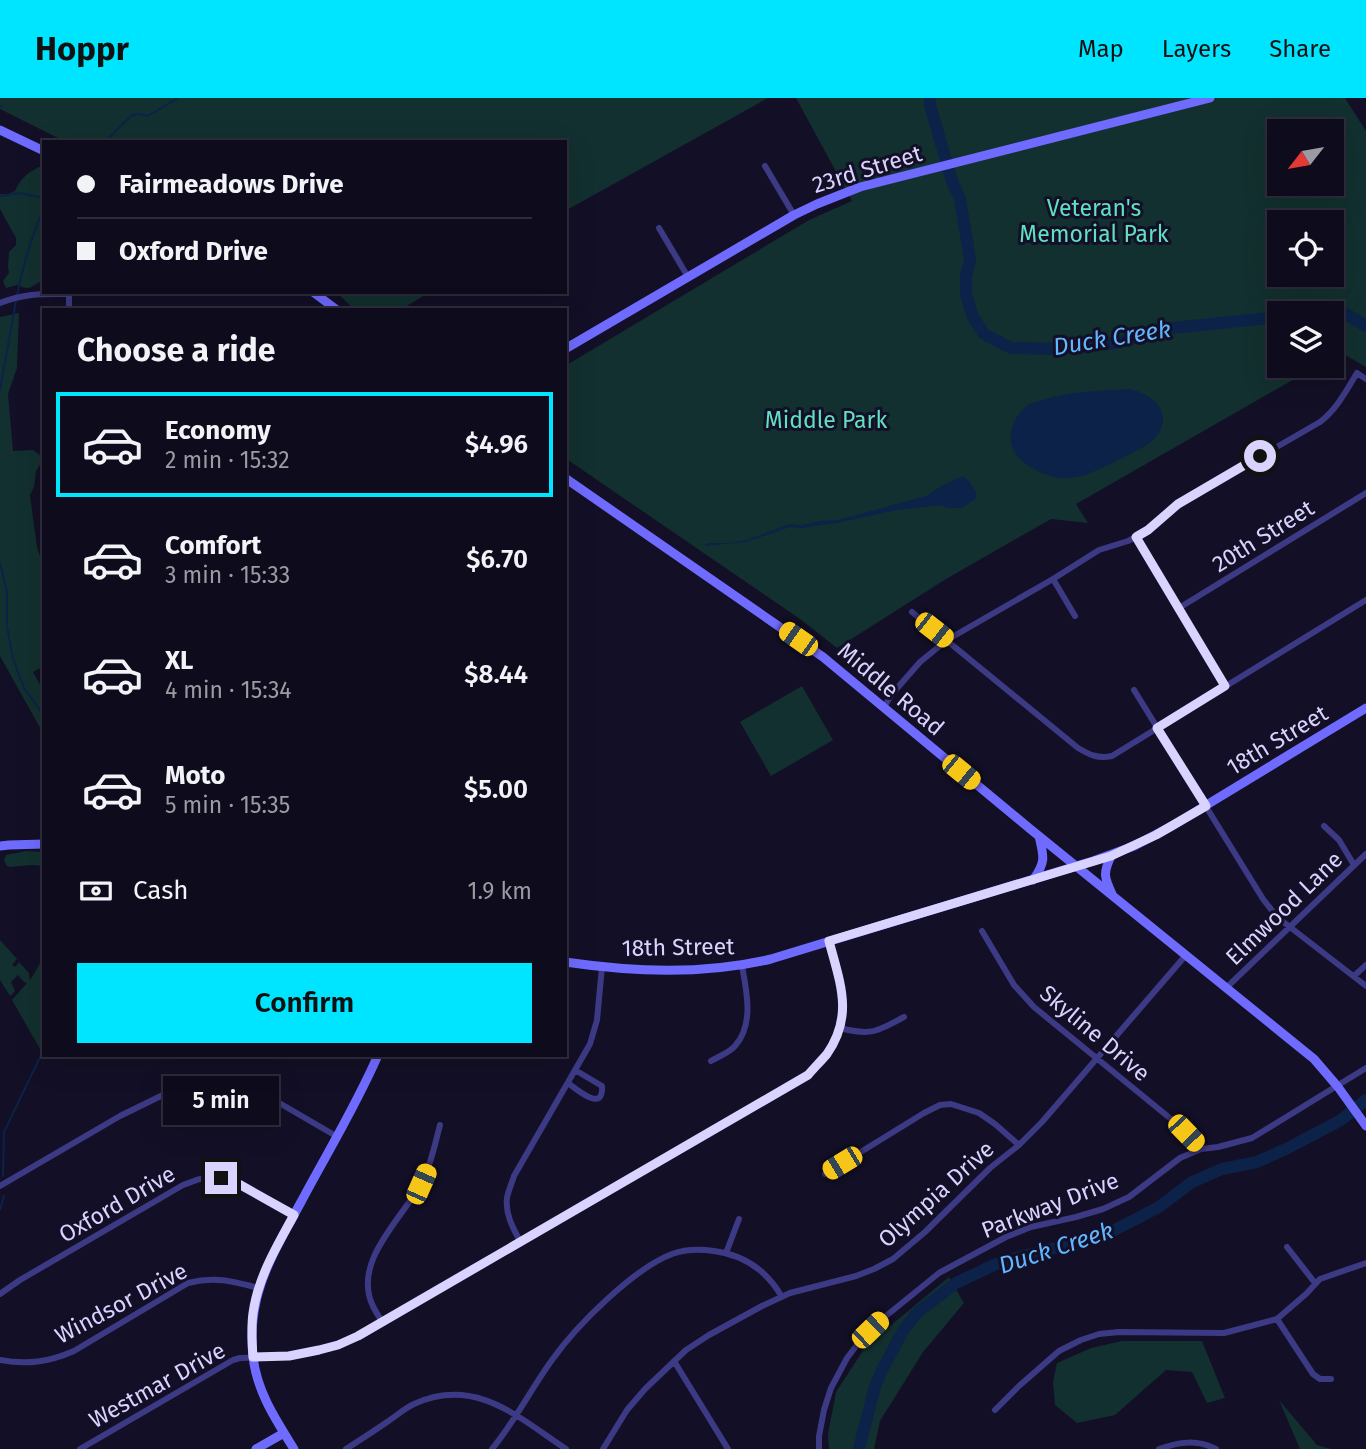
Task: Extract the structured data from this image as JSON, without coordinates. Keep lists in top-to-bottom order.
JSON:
{
  "streets": {
    "street": [
      "23rd Street",
      "20th Street",
      "Middle Road",
      "18th Street",
      "Elmwood Lane",
      "Skyline Drive",
      "Olympia Drive",
      "Oxford Drive",
      "Parkway Drive",
      "Windsor Drive",
      "Westmar Drive"
    ]
  },
  "crossings": [
    ["Middle Road", "18th Street"],
    ["Middle Road", "Elmwood Lane"],
    ["Middle Road", "Olympia Drive"],
    ["Middle Road", "Parkway Drive"],
    ["Skyline Drive", "Olympia Drive"],
    ["Skyline Drive", "Parkway Drive"]
  ],
  "water": ["Duck Creek"],
  "parks": ["Veteran's Memorial Park", "Middle Park"],
  "north": "bottom left",
  "page": {
    "header": "Hoppr",
    "nav": ["Map", "Layers", "Share"],
    "banner": ["Fairmeadows Drive", "Oxford Drive"],
    "heading": "Choose a ride",
    "list": [
      {
        "name": "Economy",
        "note": "2 min · 15:32",
        "value": "$4.96"
      },
      {
        "name": "Comfort",
        "note": "3 min · 15:33",
        "value": "$6.70"
      },
      {
        "name": "XL",
        "note": "4 min · 15:34",
        "value": "$8.44"
      },
      {
        "name": "Moto",
        "note": "5 min · 15:35",
        "value": "$5.00"
      }
    ],
    "pay": ["Cash", "1.9 km"],
    "buttons": "Confirm",
    "bubble": "5 min"
  }
}
